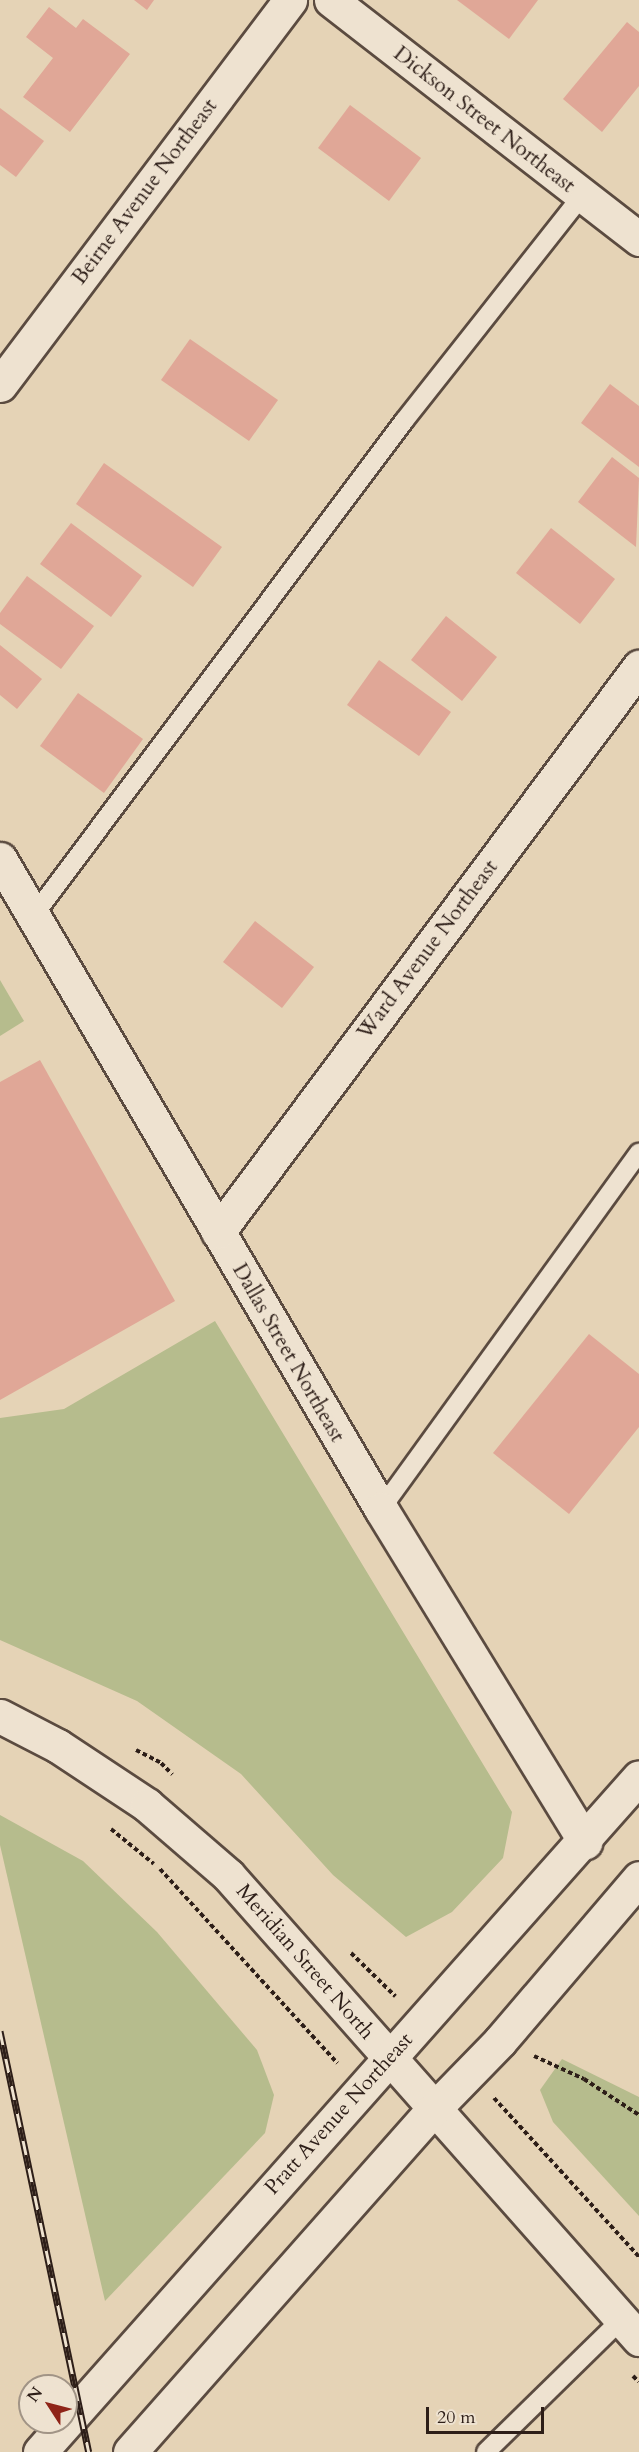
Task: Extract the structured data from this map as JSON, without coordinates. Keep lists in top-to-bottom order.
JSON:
{
  "streets": {
    "street": [
      "Dickson Street Northeast",
      "Beirne Avenue Northeast",
      "Ward Avenue Northeast",
      "Dallas Street Northeast",
      "Meridian Street North",
      "Pratt Avenue Northeast"
    ]
  },
  "crossings": [
    ["Ward Avenue Northeast", "Dallas Street Northeast"],
    ["Dallas Street Northeast", "Pratt Avenue Northeast"],
    ["Meridian Street North", "Pratt Avenue Northeast"]
  ],
  "scale_bar": "20 m",
  "north": "top left"
}
